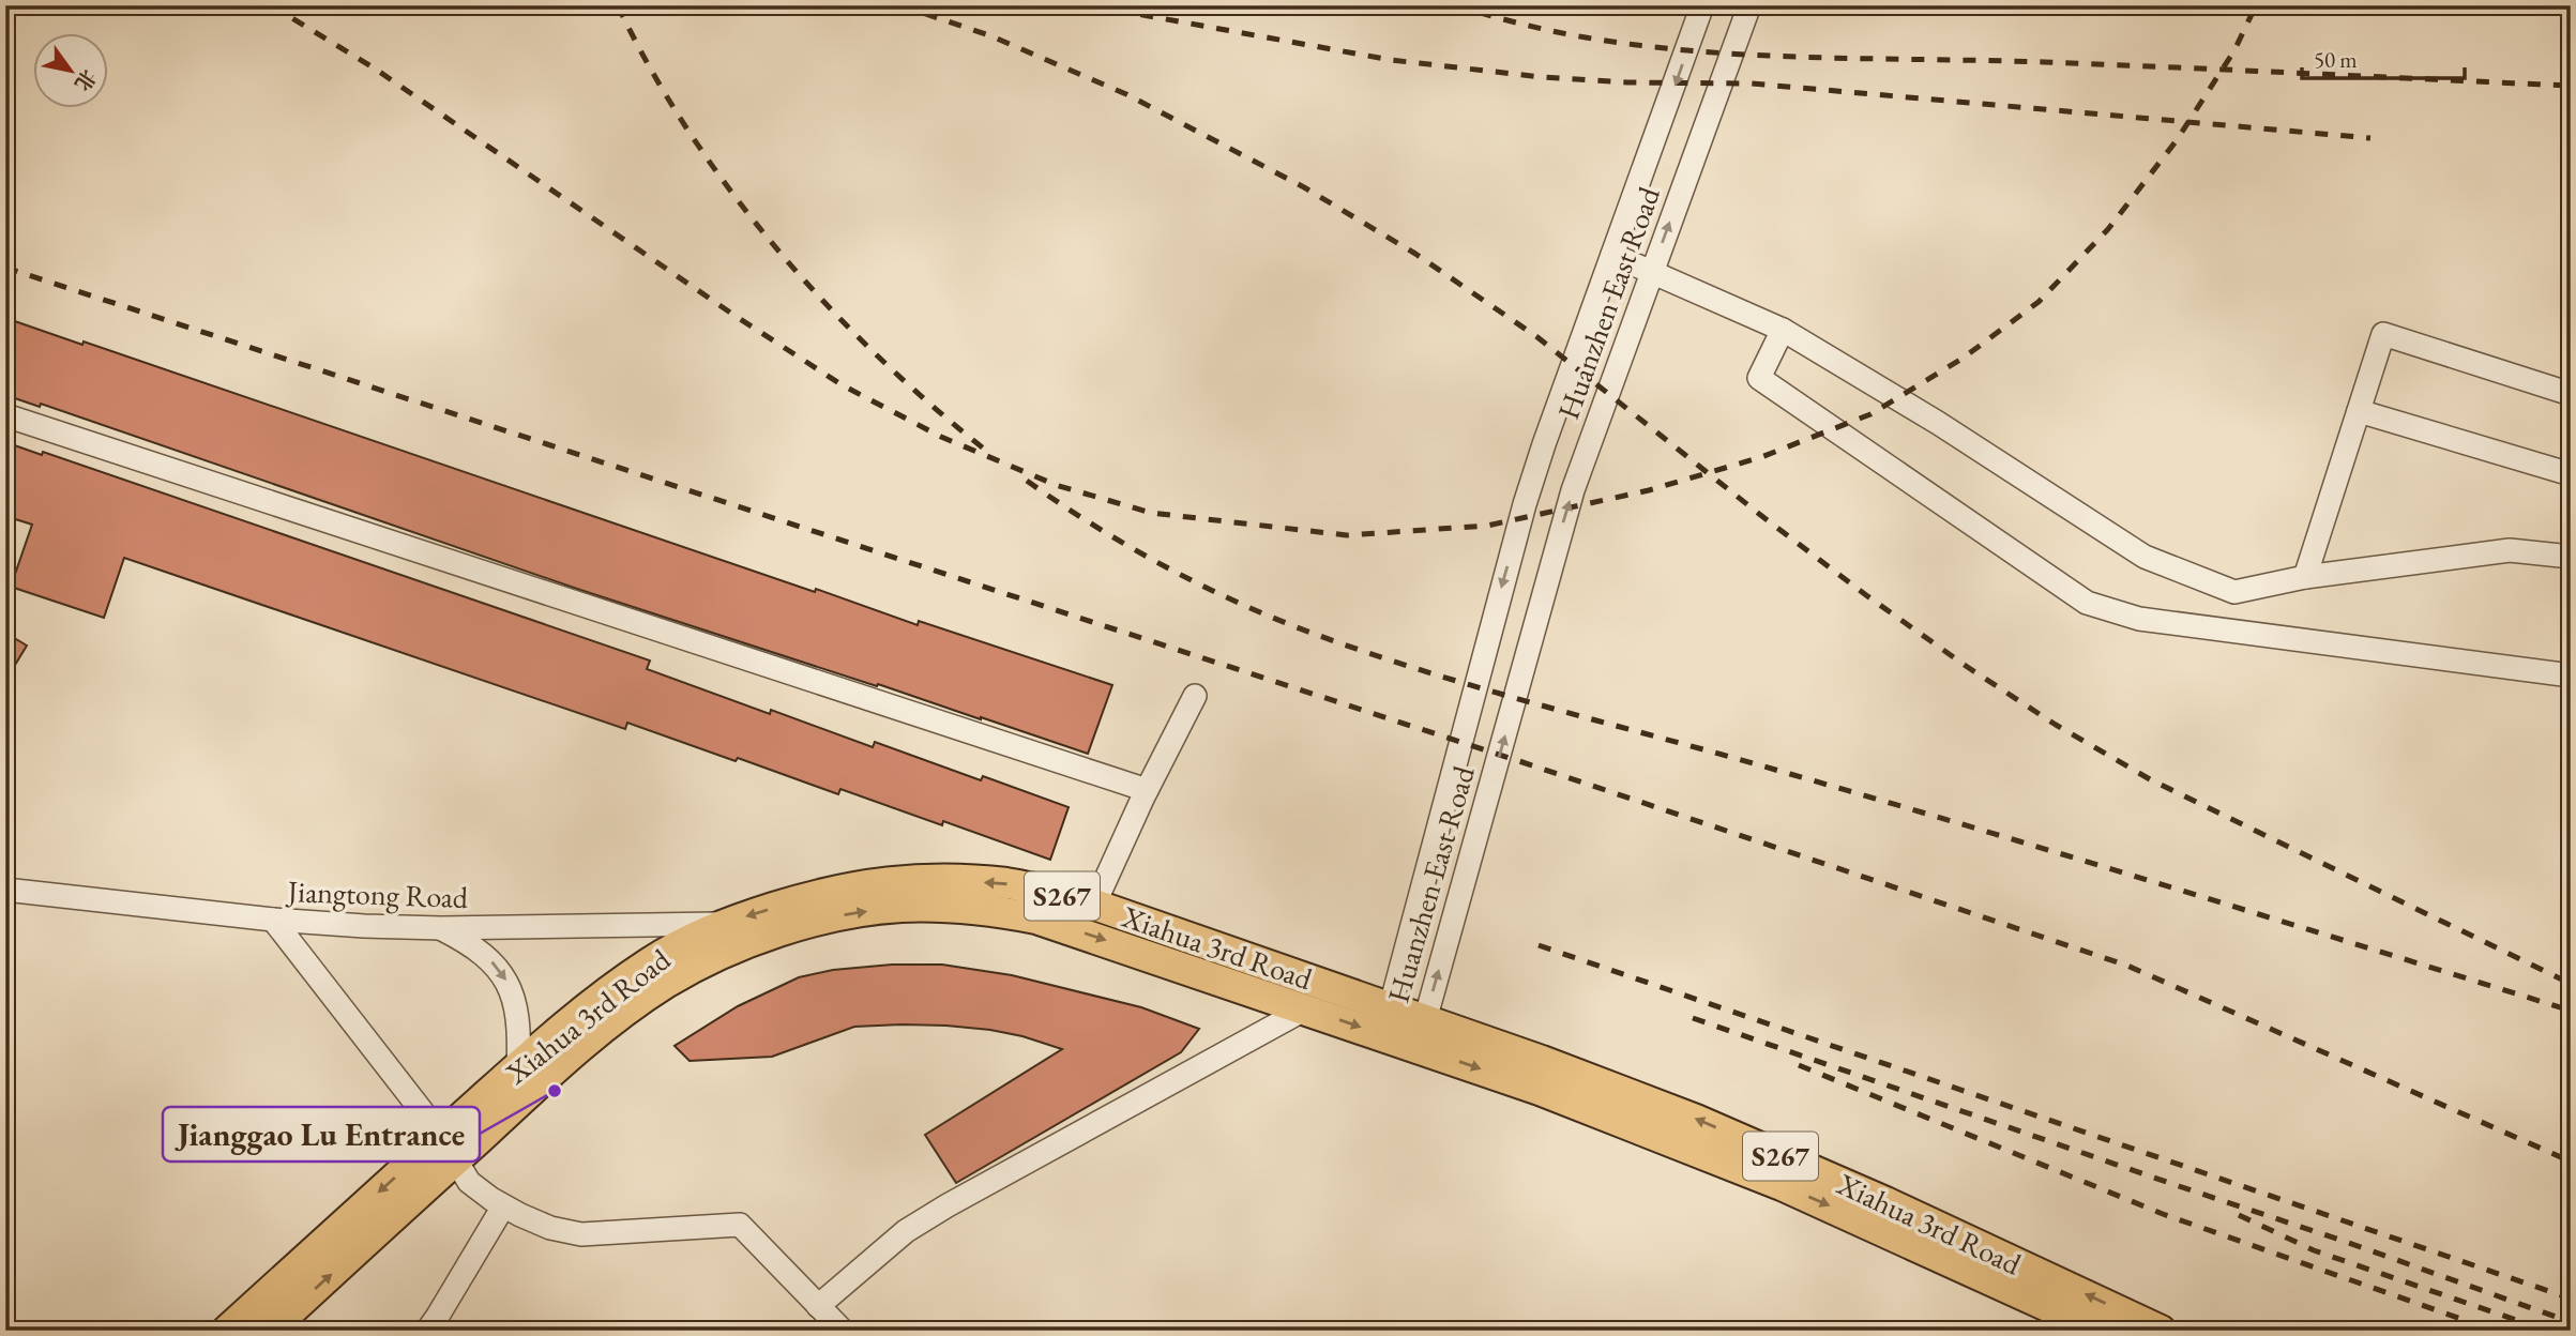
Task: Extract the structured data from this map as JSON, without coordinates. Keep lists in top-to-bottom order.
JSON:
{
  "streets": {
    "main road": ["S267", "Xiahua 3rd Road"],
    "street": ["Huanzhen East Road", "Jiangtong Road"]
  },
  "crossings": [
    ["Huanzhen East Road", "Xiahua 3rd Road"],
    ["Jiangtong Road", "Xiahua 3rd Road"]
  ],
  "places": ["Jianggao Lu Entrance"],
  "scale_bar": "50 m",
  "north": "bottom right"
}
